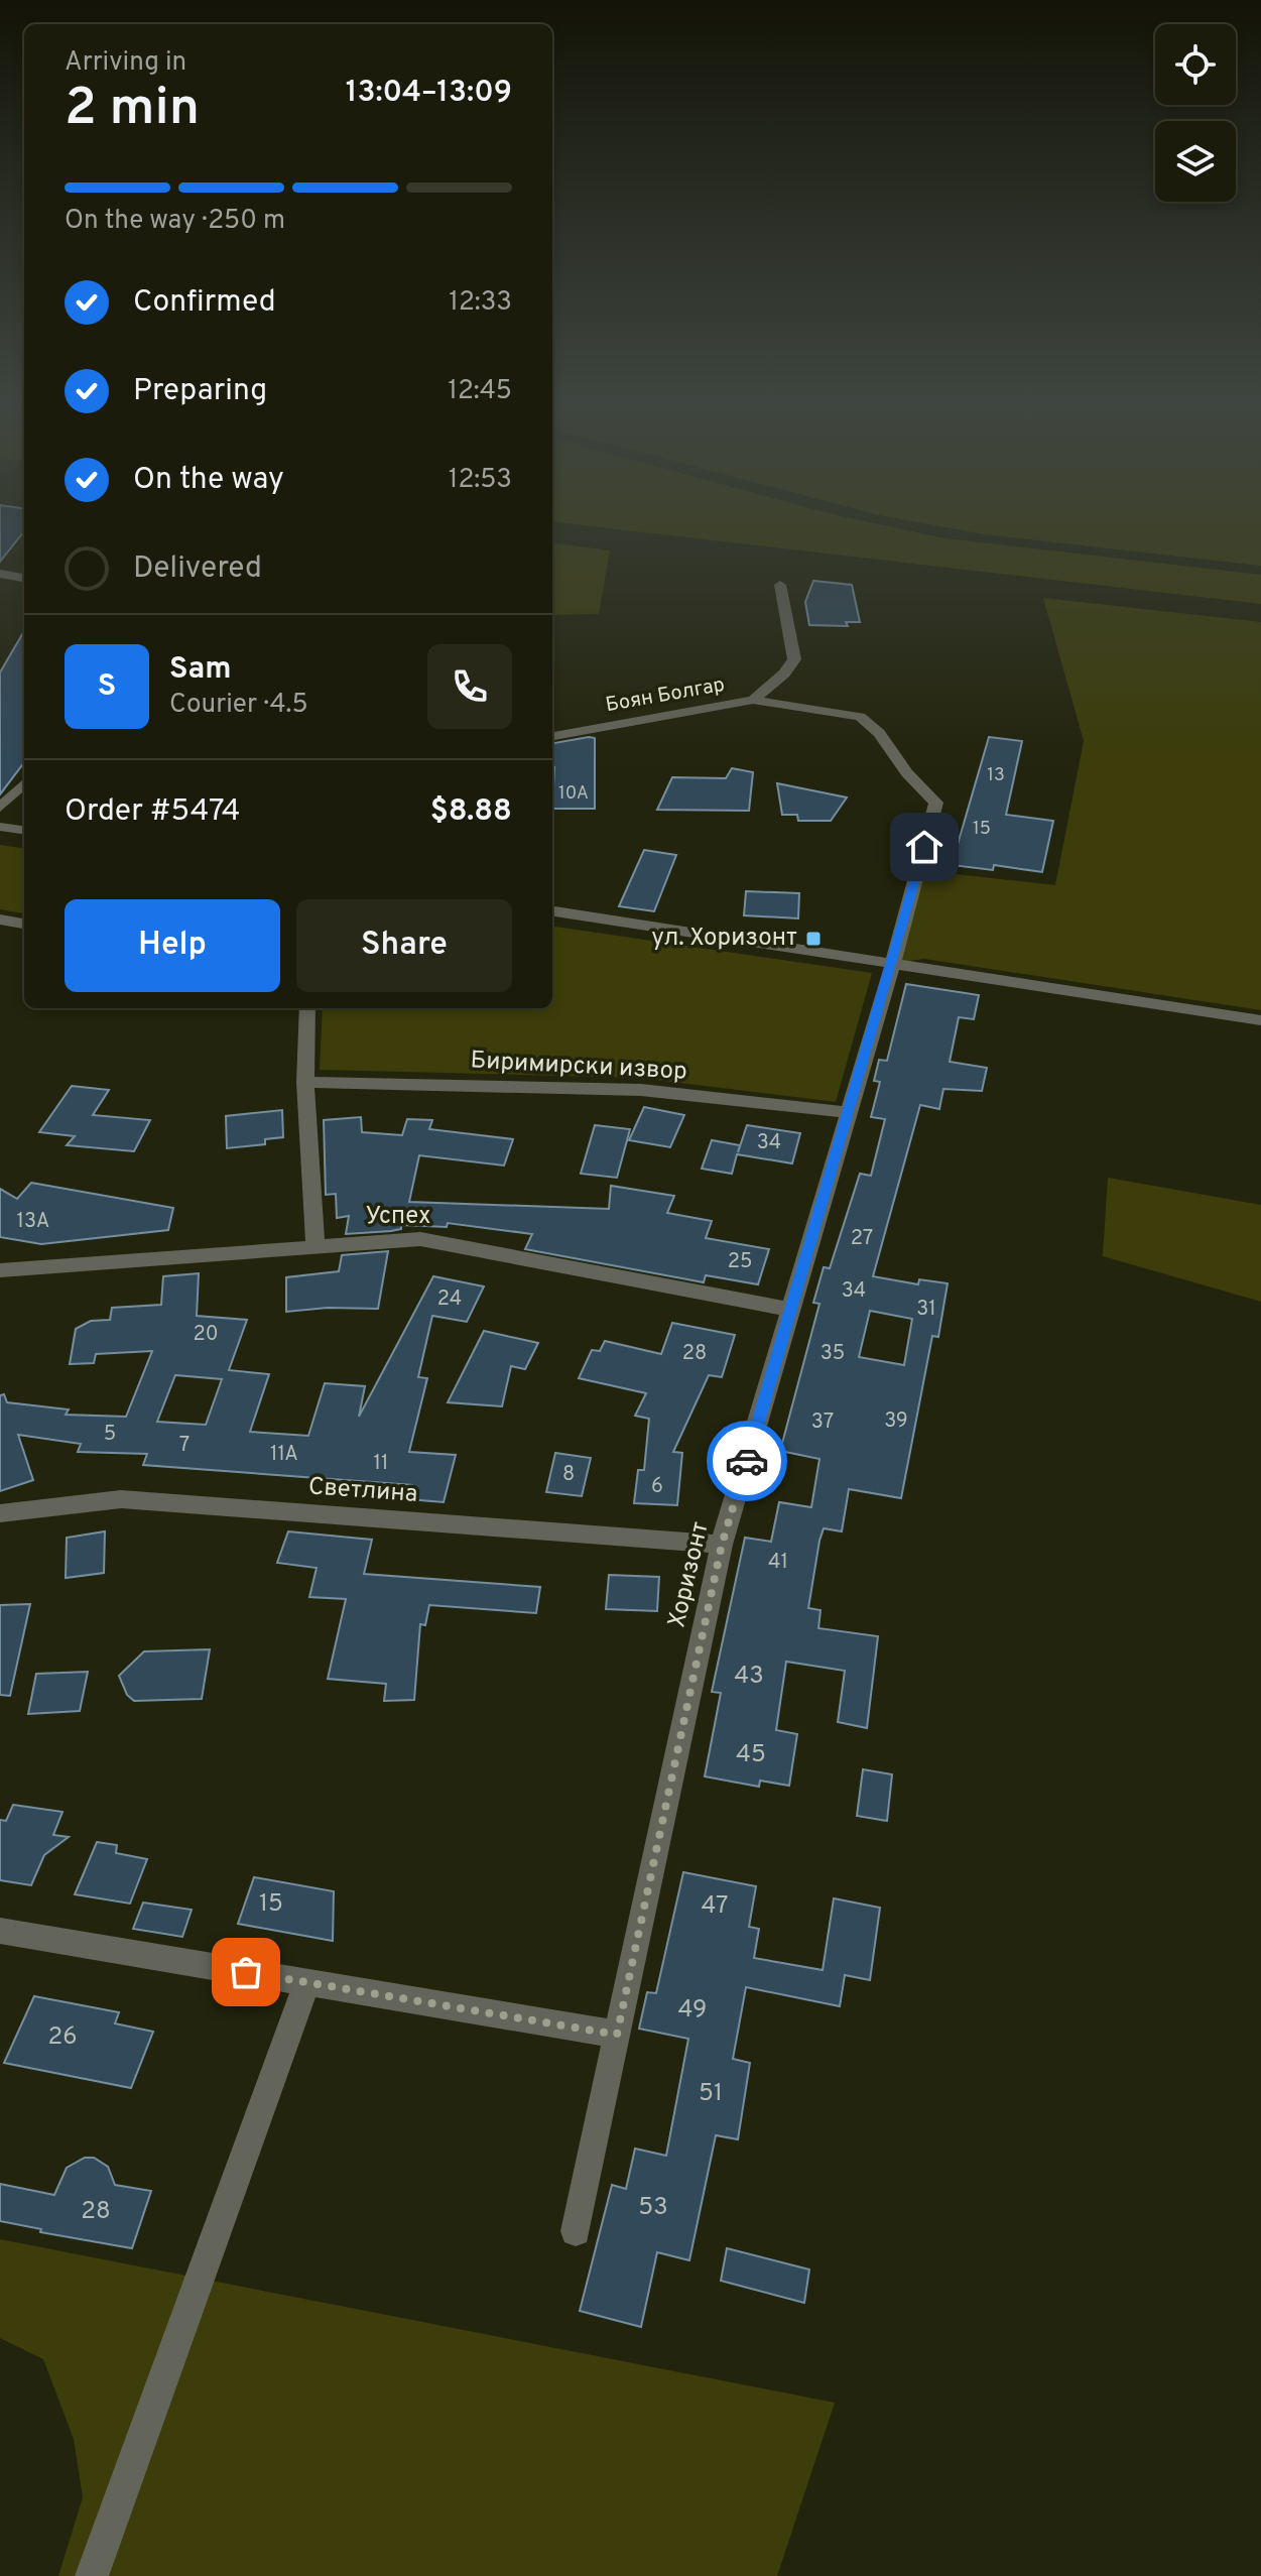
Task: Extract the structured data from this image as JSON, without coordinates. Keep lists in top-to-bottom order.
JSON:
{
  "streets": {
    "street": [
      "Боян Болгар",
      "Биримирски извор",
      "Успех",
      "Светлина",
      "Хоризонт"
    ]
  },
  "crossings": [
    ["Боян Болгар", "Хоризонт"],
    ["Биримирски извор", "Хоризонт"],
    ["Успех", "Хоризонт"],
    ["Светлина", "Хоризонт"]
  ],
  "places": {
    "transit": ["ул. Хоризонт"]
  },
  "house_numbers": [
    "13",
    "10А",
    "15",
    "34",
    "13А",
    "27",
    "25",
    "34",
    "24",
    "31",
    "20",
    "28",
    "35",
    "39",
    "37",
    "5",
    "7",
    "11А",
    "11",
    "8",
    "6",
    "41",
    "43",
    "45",
    "15",
    "47",
    "49",
    "26",
    "51",
    "53",
    "28"
  ],
  "page": {
    "heading": ["2 min", "Arriving in", "13:04–13:09"],
    "panel": [
      "Sam",
      "Courier · 4.5",
      "Order #5474",
      "$8.88"
    ],
    "bar": "On the way · 250 m",
    "list": [
      ["Confirmed", "12:33"],
      ["Preparing", "12:45"],
      ["On the way", "12:53"],
      "Delivered"
    ],
    "round": "S",
    "buttons": ["Help", "Share"]
  }
}
